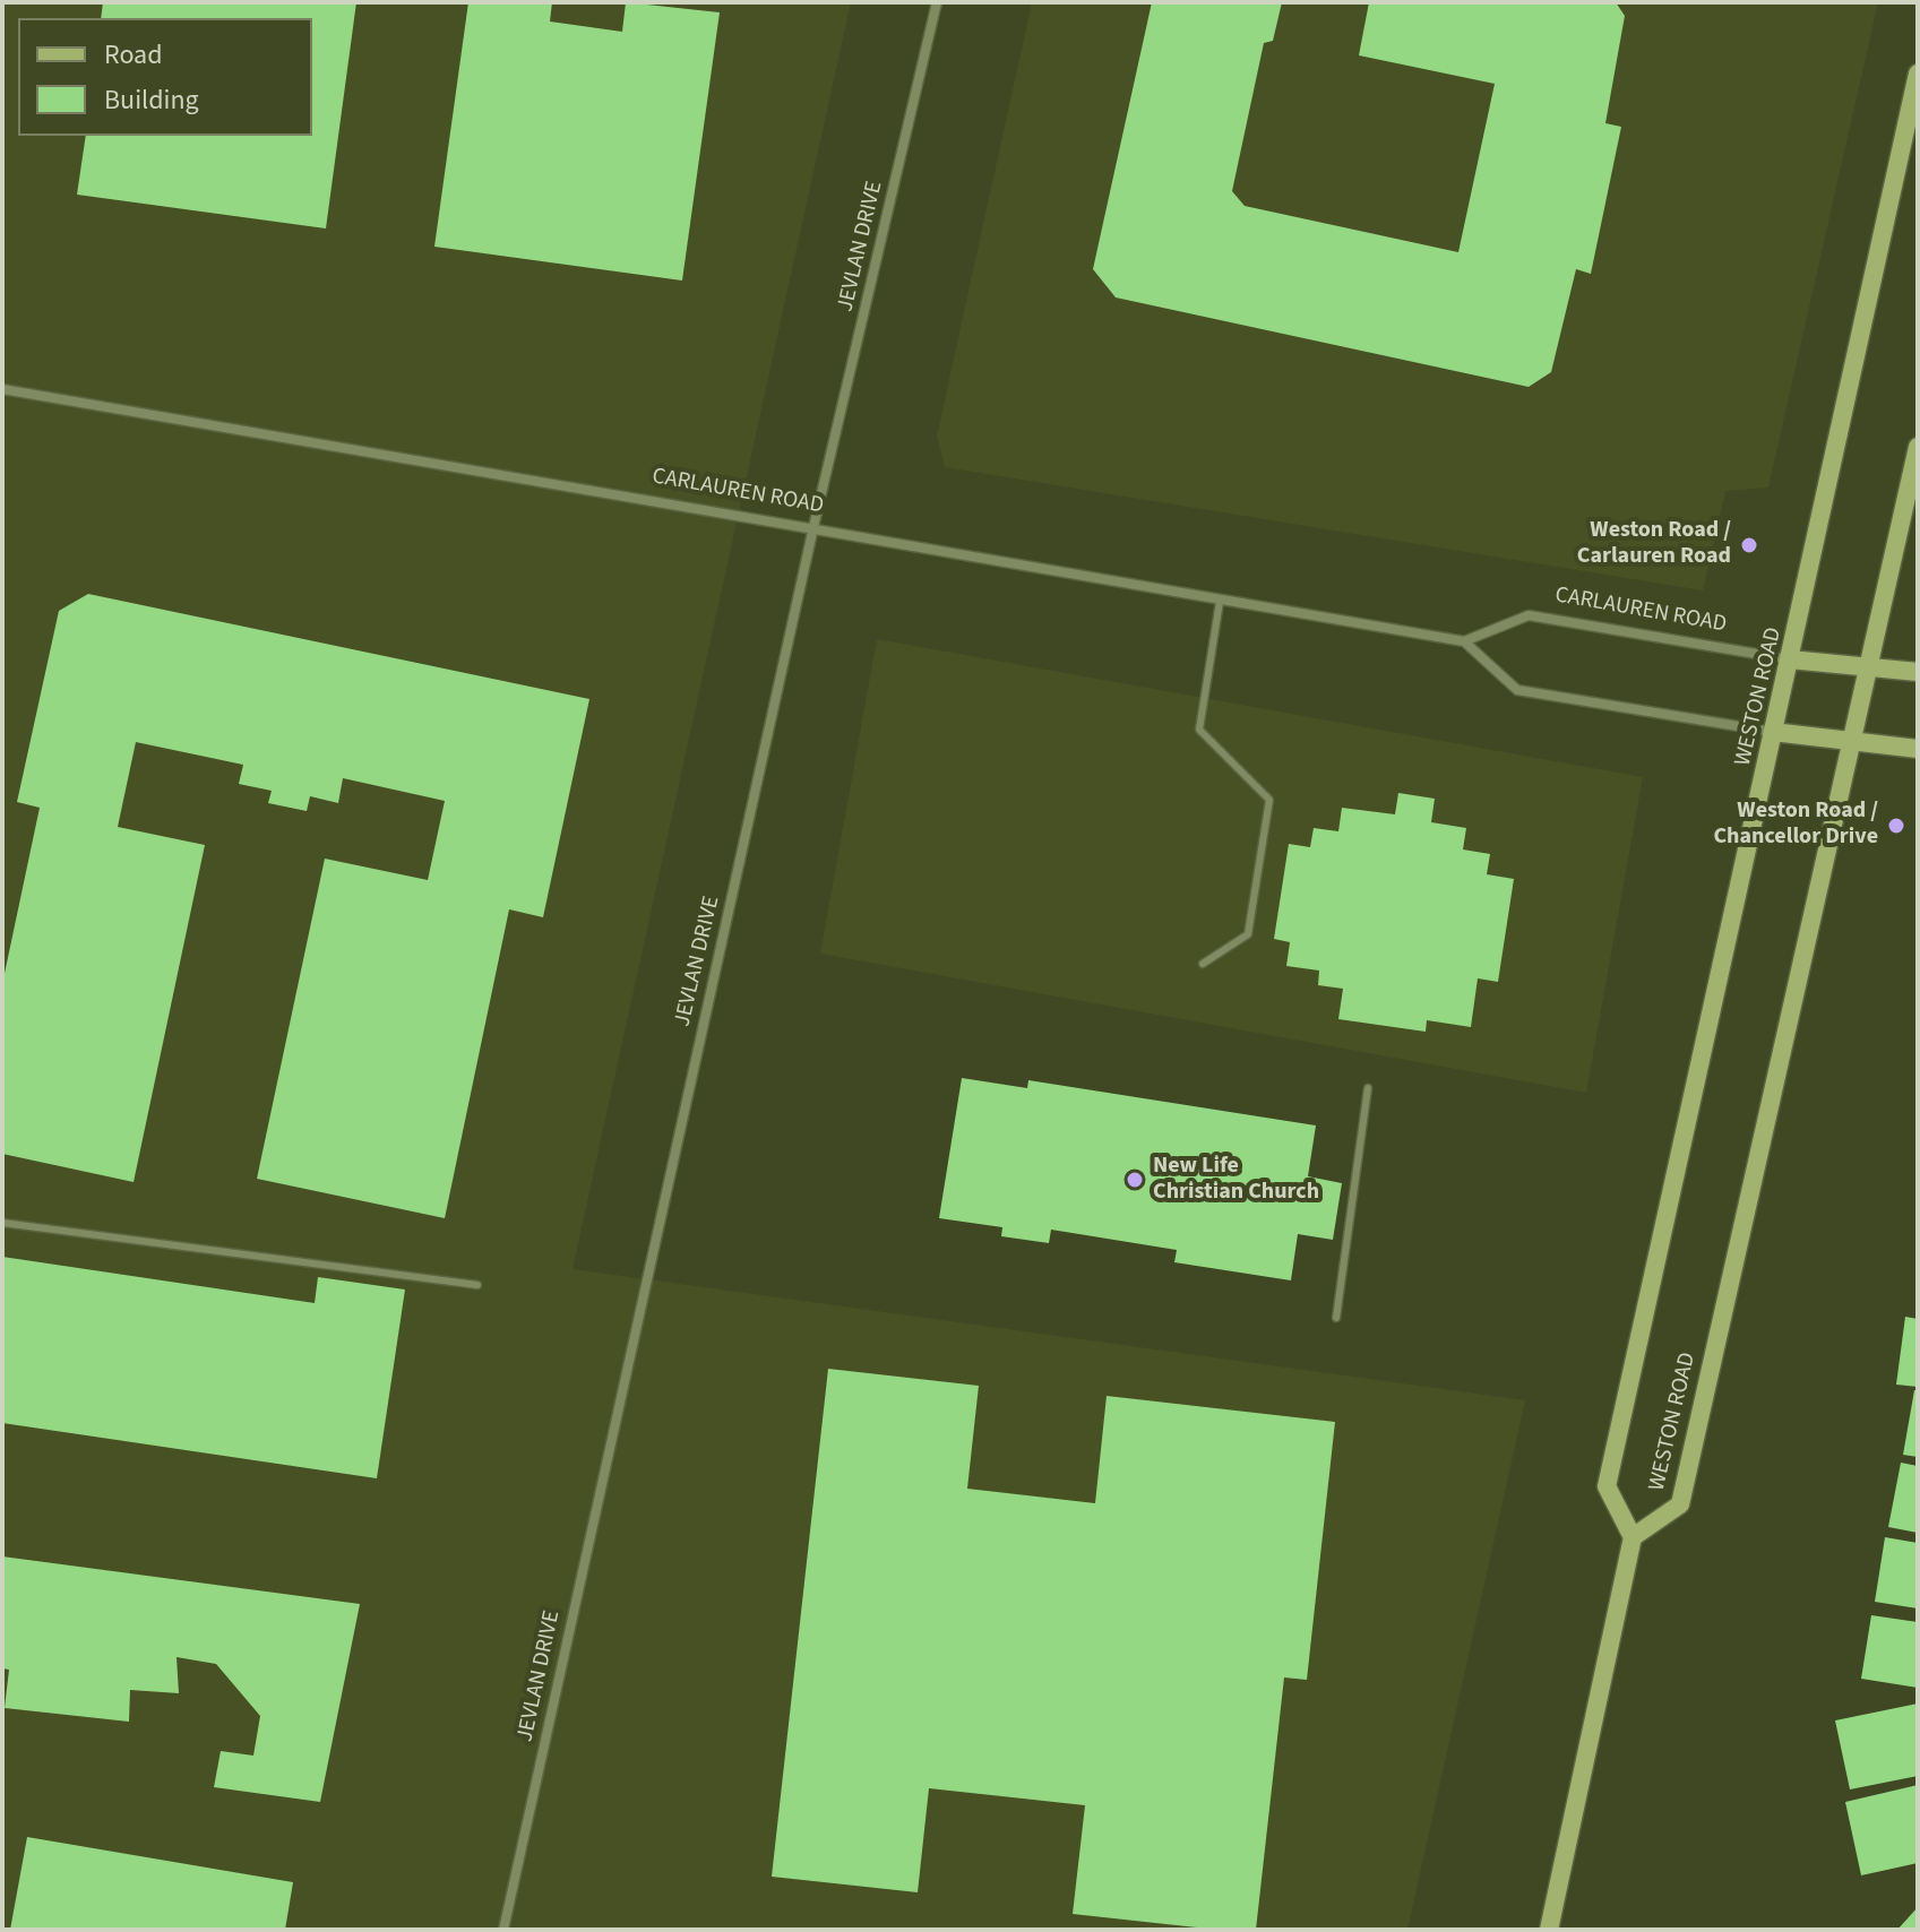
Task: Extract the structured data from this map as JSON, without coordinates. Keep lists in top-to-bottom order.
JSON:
{
  "streets": {
    "main road": ["CARLAUREN ROAD", "WESTON ROAD"],
    "street": ["JEVLAN DRIVE"]
  },
  "crossings": [
    ["JEVLAN DRIVE", "CARLAUREN ROAD"],
    ["CARLAUREN ROAD", "WESTON ROAD"]
  ],
  "places": ["Weston Road / Carlauren Road", "Weston Road / Chancellor Drive", "New Life Christian Church"],
  "legend": ["Road", "Building"]
}
